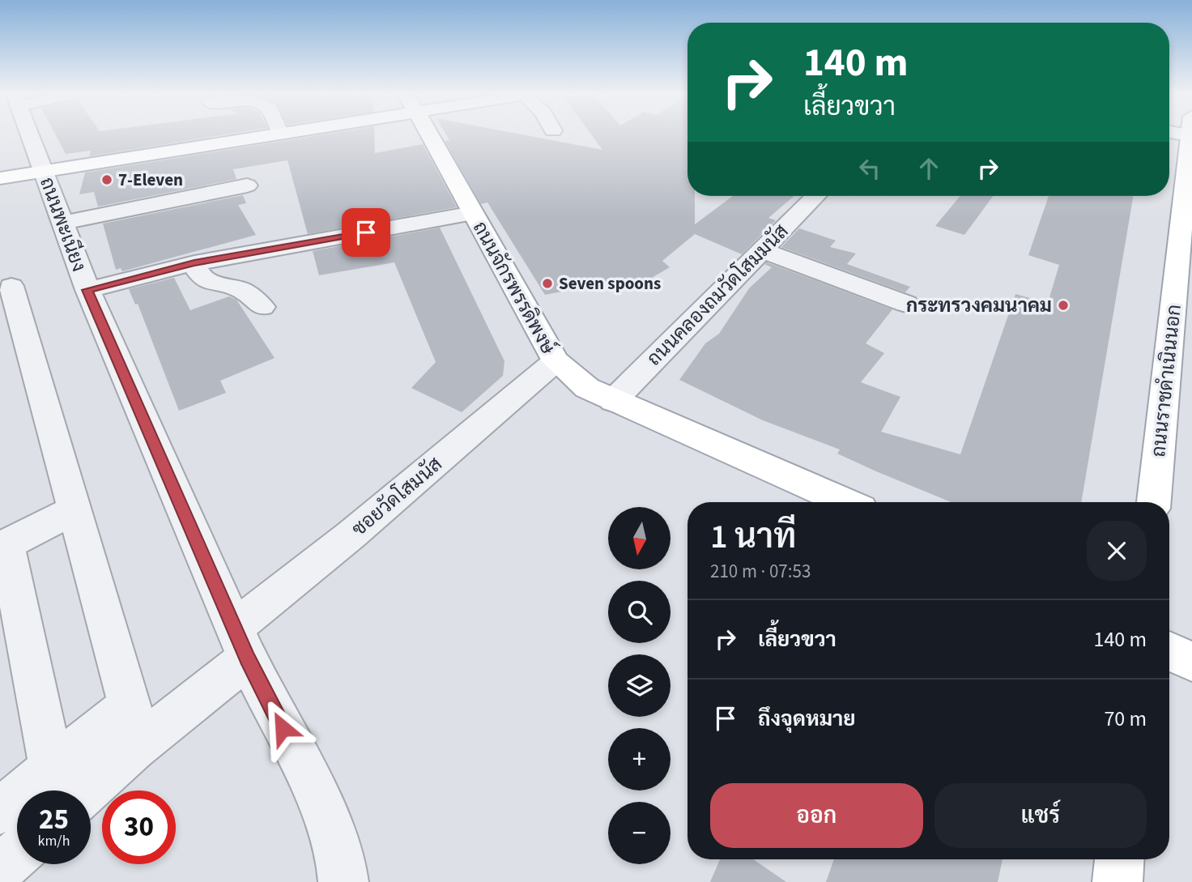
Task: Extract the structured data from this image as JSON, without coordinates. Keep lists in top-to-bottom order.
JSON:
{
  "streets": {
    "main road": ["ถนนจักรพรรดิพงษ์", "ถนนราชดำเนินนอก"],
    "street": ["ถนนพะเนียง", "ถนนคลองถมวัดโสมมนัส", "ซอยวัดโสมนัส"]
  },
  "crossings": [
    ["ถนนพะเนียง", "ซอยวัดโสมนัส"],
    ["ถนนจักรพรรดิพงษ์", "ถนนคลองถมวัดโสมมนัส"],
    ["ถนนจักรพรรดิพงษ์", "ซอยวัดโสมนัส"]
  ],
  "places": ["7-Eleven", "Seven spoons", "กระทรวงคมนาคม"],
  "north": "bottom",
  "page": {
    "turn": ["140 m", "เลี้ยวขวา"],
    "heading": ["1 นาที", "210 m · 07:53"],
    "map_buttons": ["+", "−"],
    "list": [
      {
        "name": "เลี้ยวขวา",
        "value": "140 m"
      },
      {
        "name": "ถึงจุดหมาย",
        "value": "70 m"
      }
    ],
    "buttons": ["ออก", "แชร์"],
    "speed": "25 km/h",
    "limit": "30"
  }
}
